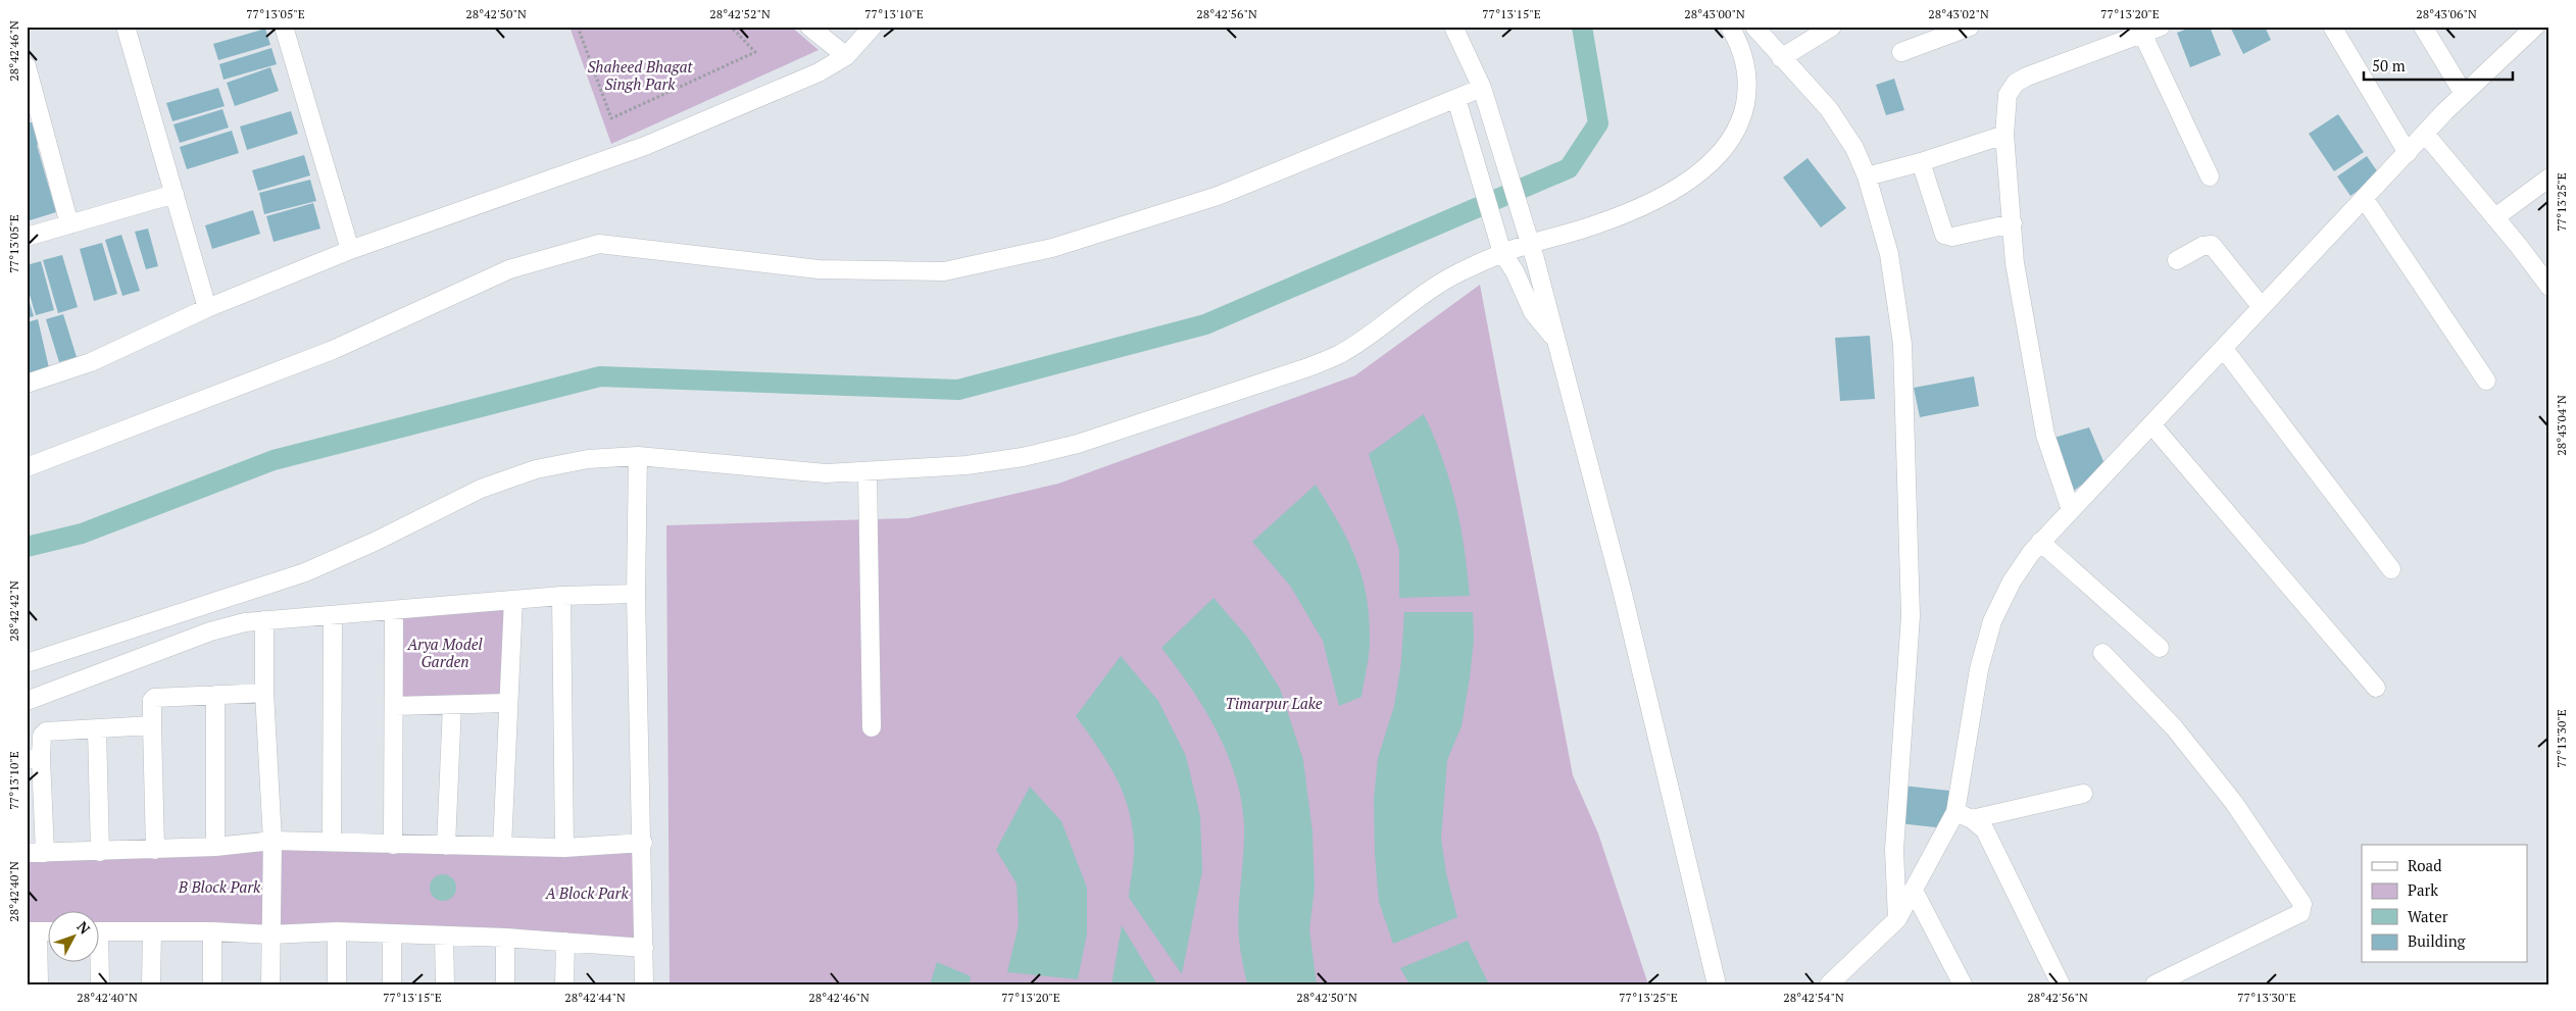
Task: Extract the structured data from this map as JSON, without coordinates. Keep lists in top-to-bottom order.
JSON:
{
  "parks": [
    "Shaheed Bhagat Singh Park",
    "Arya Model Garden",
    "Timarpur Lake",
    "B Block Park",
    "A Block Park"
  ],
  "legend": [
    "Road",
    "Park",
    "Water",
    "Building"
  ],
  "scale_bar": "50 m",
  "north": "top right",
  "coordinates": [
    "77°13'05\"E",
    "28°42'50\"N",
    "28°42'52\"N",
    "77°13'10\"E",
    "28°42'56\"N",
    "77°13'15\"E",
    "28°43'00\"N",
    "28°43'02\"N",
    "77°13'20\"E",
    "28°43'06\"N",
    "28°42'46\"N",
    "77°13'25\"E",
    "28°43'04\"N",
    "28°42'42\"N",
    "77°13'30\"E",
    "28°42'40\"N",
    "28°42'44\"N",
    "28°42'54\"N"
  ]
}
